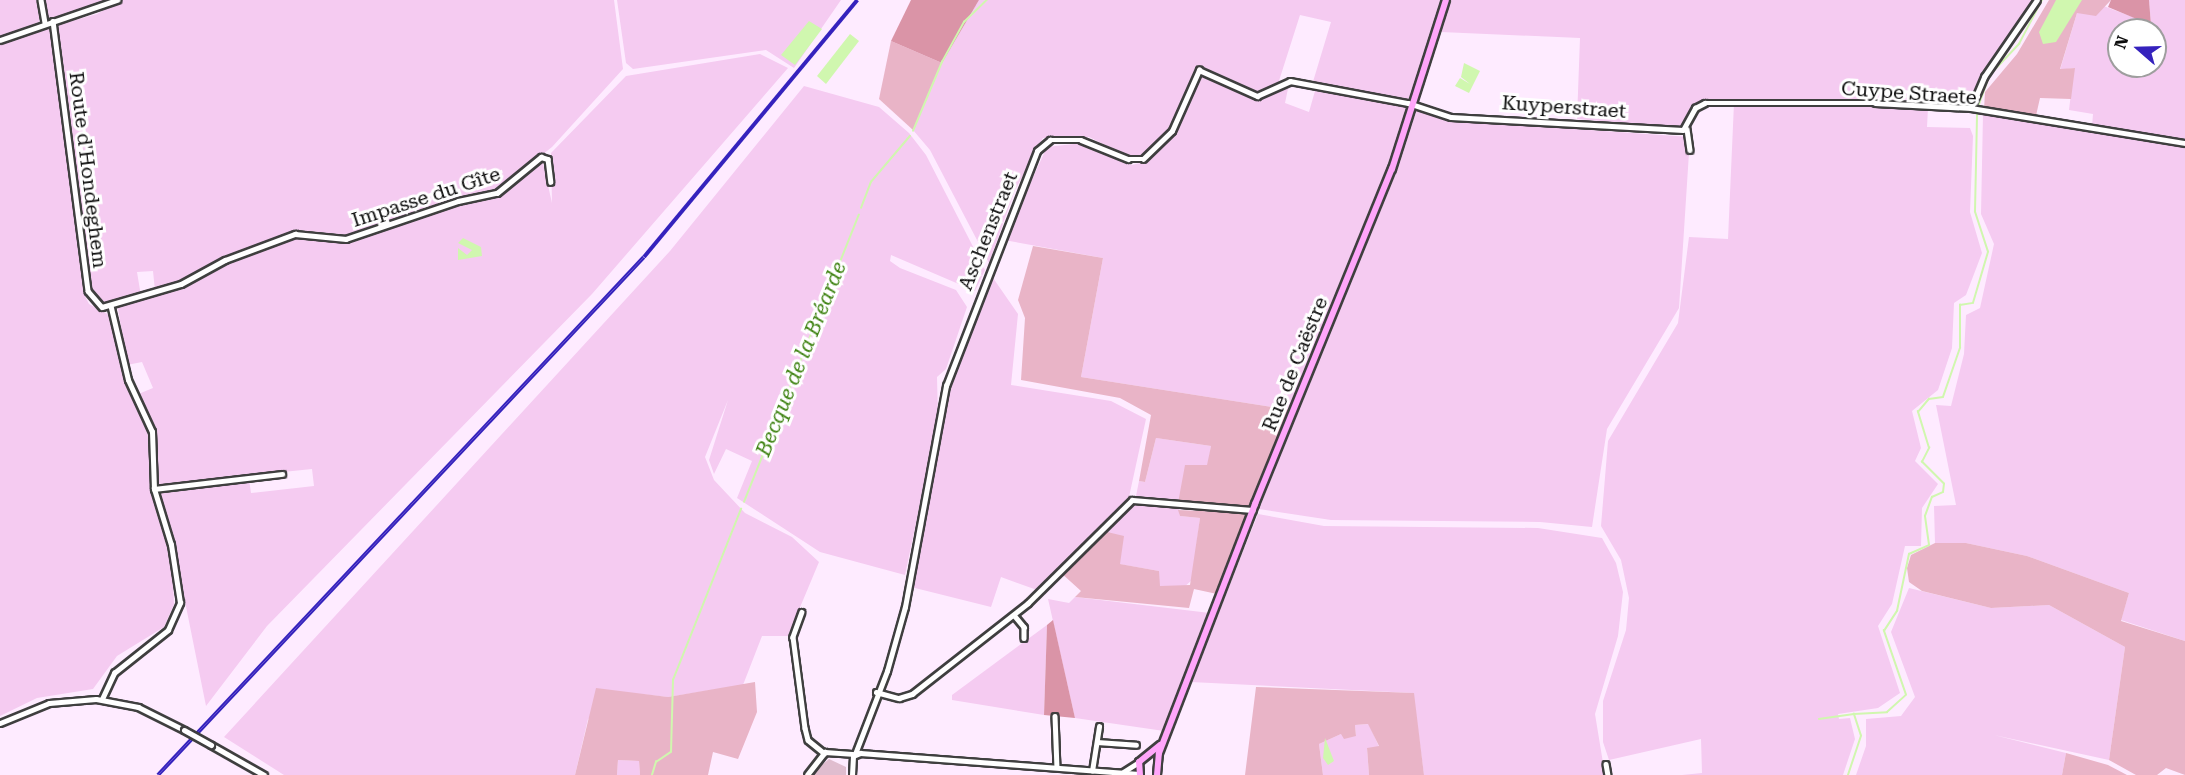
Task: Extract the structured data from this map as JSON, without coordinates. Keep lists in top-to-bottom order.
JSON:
{
  "streets": {
    "main road": ["Rue de Caëstre"],
    "street": [
      "Cuype Straete",
      "Kuyperstraet",
      "Route d'Hondeghem",
      "Impasse du Gîte",
      "Aschenstraet"
    ]
  },
  "crossings": [
    ["Cuype Straete", "Kuyperstraet"],
    ["Kuyperstraet", "Aschenstraet"],
    ["Kuyperstraet", "Rue de Caëstre"],
    ["Route d'Hondeghem", "Impasse du Gîte"],
    ["Aschenstraet", "Rue de Caëstre"]
  ],
  "water": ["Becque de la Bréarde"],
  "north": "left"
}
